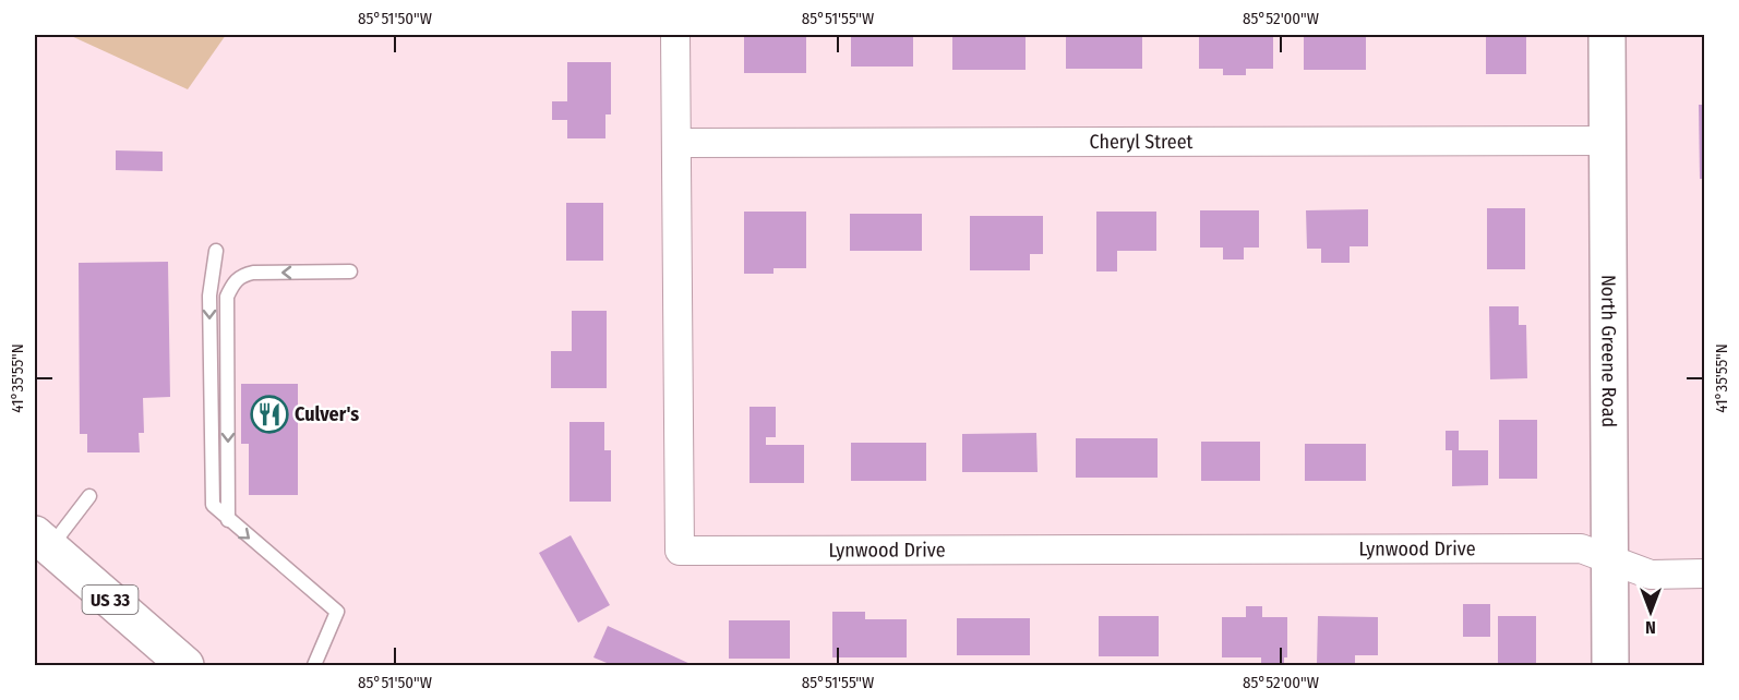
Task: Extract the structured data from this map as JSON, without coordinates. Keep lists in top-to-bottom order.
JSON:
{
  "streets": {
    "main road": ["North Greene Road", "US 33"],
    "street": ["Cheryl Street", "Lynwood Drive"]
  },
  "crossings": [
    ["Cheryl Street", "North Greene Road"],
    ["Cheryl Street", "Lynwood Drive"],
    ["North Greene Road", "Lynwood Drive"]
  ],
  "places": {
    "restaurant": ["Culver's"]
  },
  "north": "bottom",
  "coordinates": [
    "85°51'50\"W",
    "85°51'55\"W",
    "85°52'00\"W",
    "41°35'55\"N"
  ]
}
